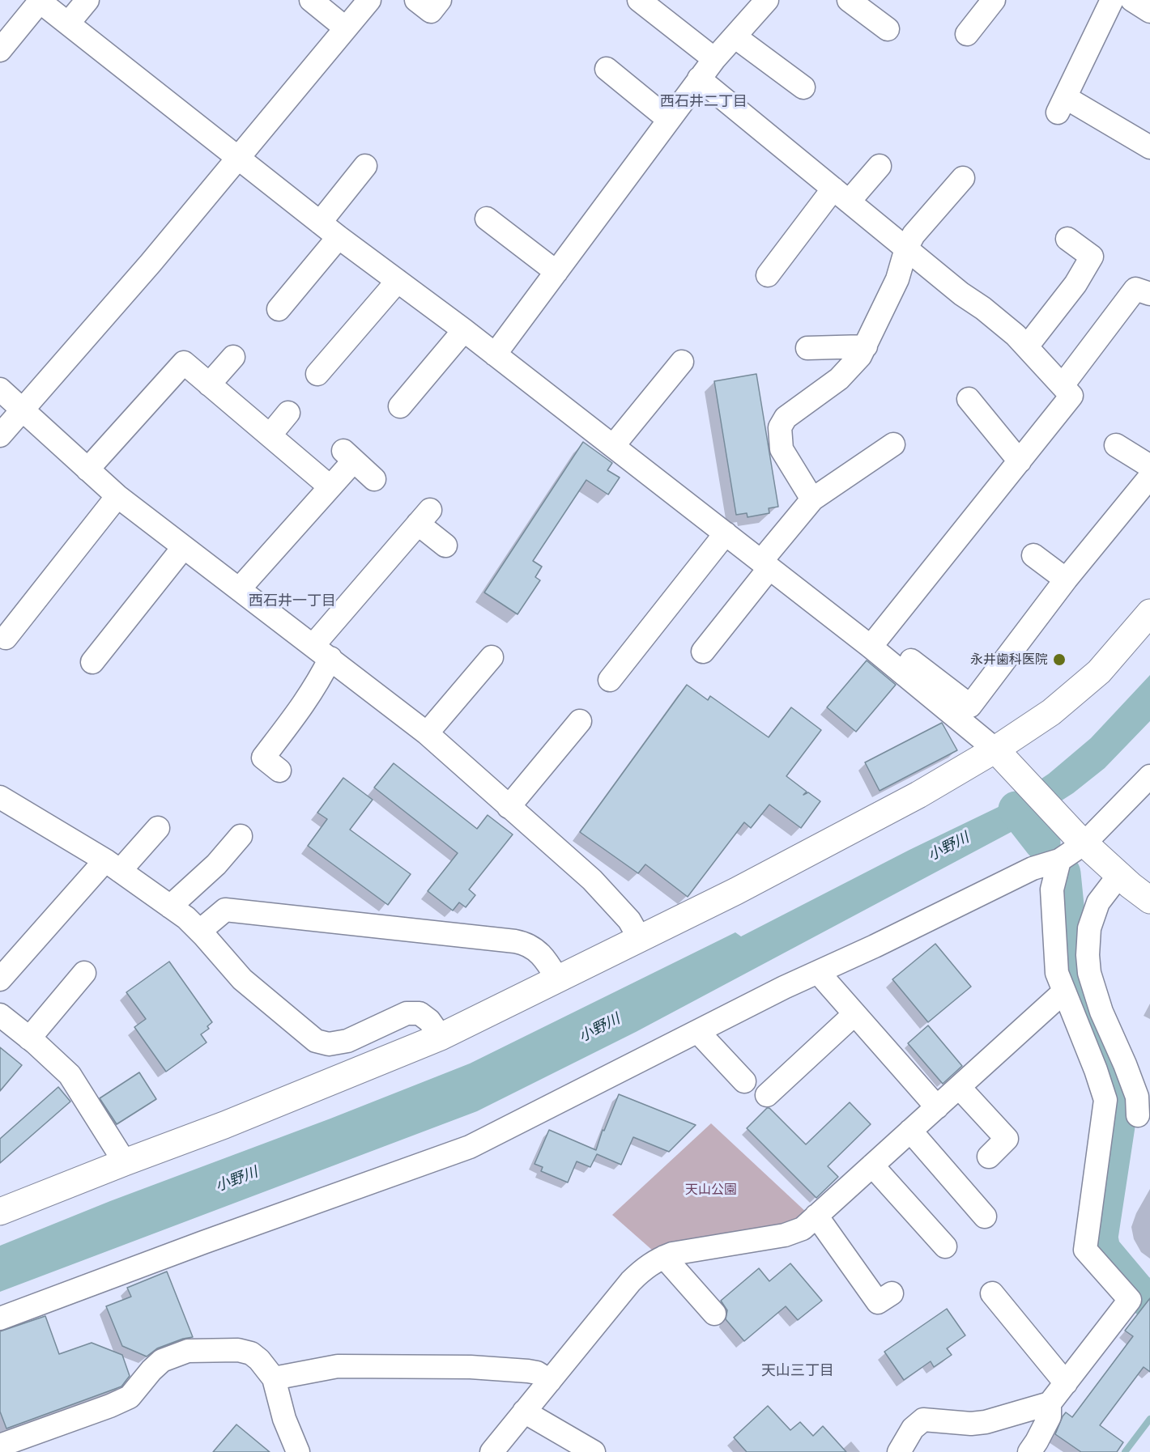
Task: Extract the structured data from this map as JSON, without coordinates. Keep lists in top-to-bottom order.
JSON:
{
  "districts": ["西石井二丁目", "西石井一丁目", "天山三丁目"],
  "water": ["小野川"],
  "parks": ["天山公園"],
  "places": ["永井歯科医院"]
}
